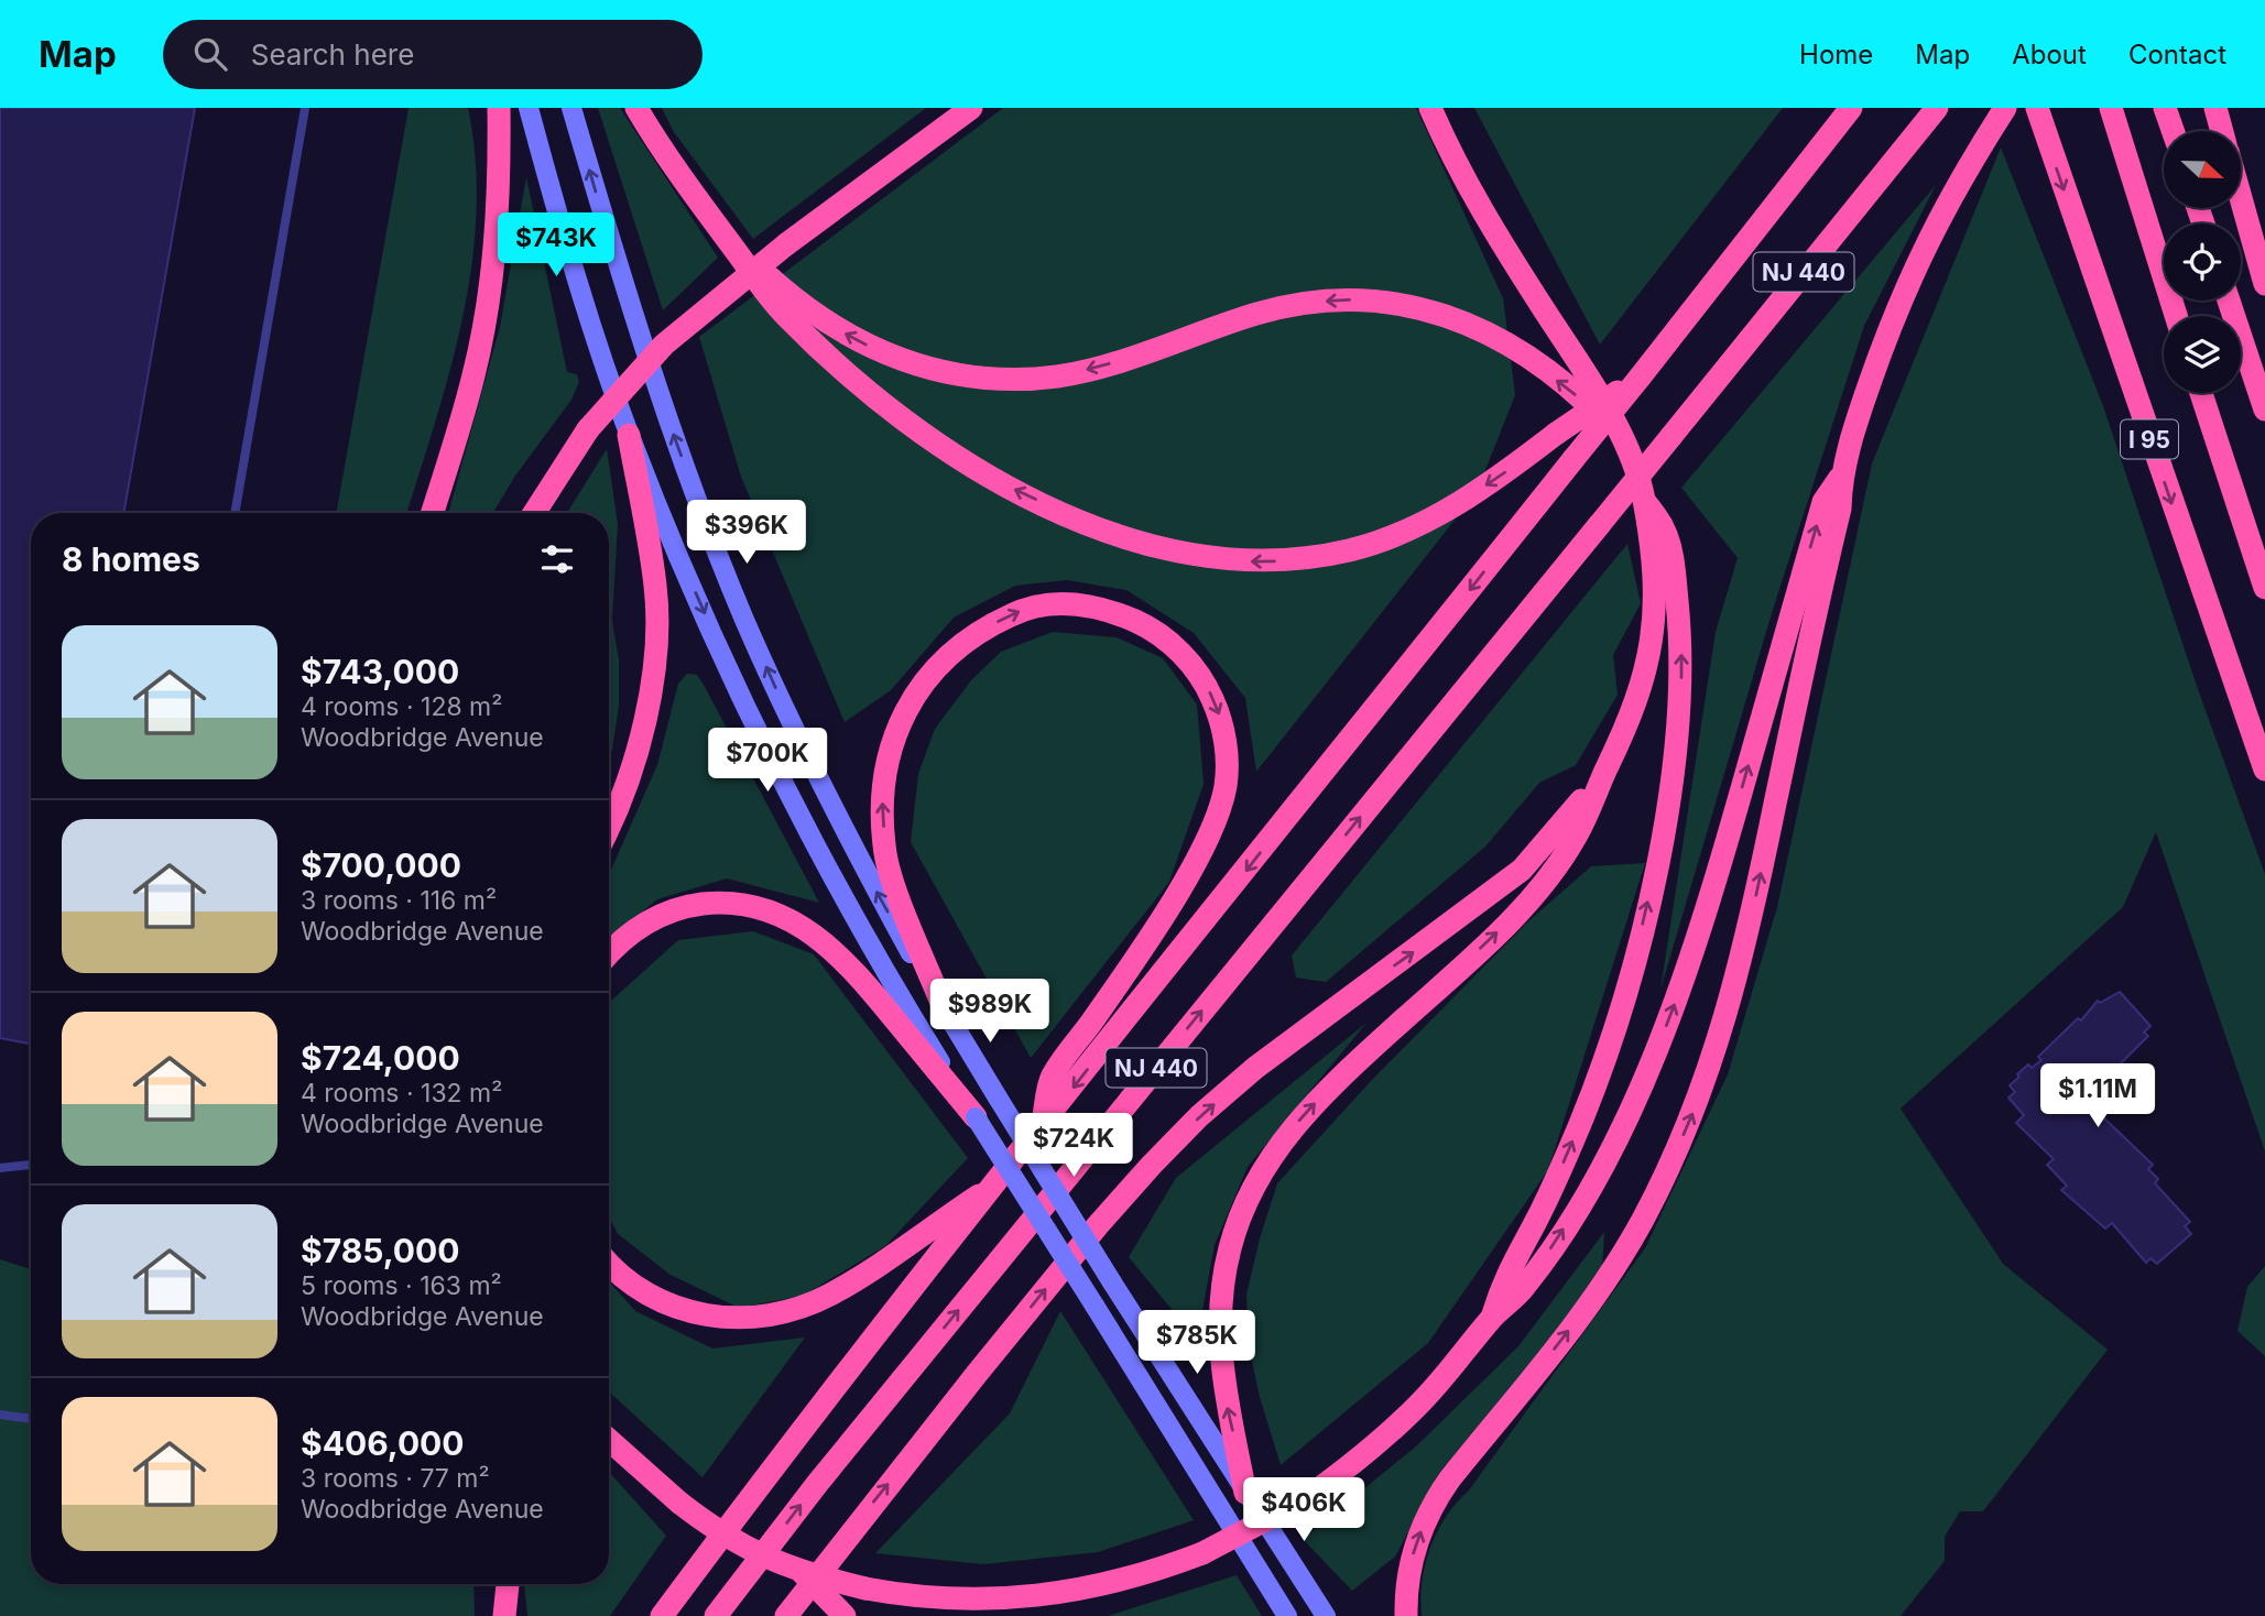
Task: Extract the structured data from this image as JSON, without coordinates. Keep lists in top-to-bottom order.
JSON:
{
  "streets": {
    "highway": ["NJ 440", "I 95"]
  },
  "north": "right",
  "page": {
    "header": "Map",
    "search": "Search here",
    "nav": [
      "Home",
      "Map",
      "About",
      "Contact"
    ],
    "price": [
      "$743K",
      "$396K",
      "$700K",
      "$989K",
      "$1.11M",
      "$724K",
      "$785K",
      "$406K"
    ],
    "heading": "8 homes",
    "list": [
      {
        "name": "$743,000",
        "note": "4 rooms · 128 m² · Woodbridge Avenue"
      },
      {
        "name": "$700,000",
        "note": "3 rooms · 116 m² · Woodbridge Avenue"
      },
      {
        "name": "$724,000",
        "note": "4 rooms · 132 m² · Woodbridge Avenue"
      },
      {
        "name": "$785,000",
        "note": "5 rooms · 163 m² · Woodbridge Avenue"
      },
      {
        "name": "$406,000",
        "note": "3 rooms · 77 m² · Woodbridge Avenue"
      }
    ]
  }
}
